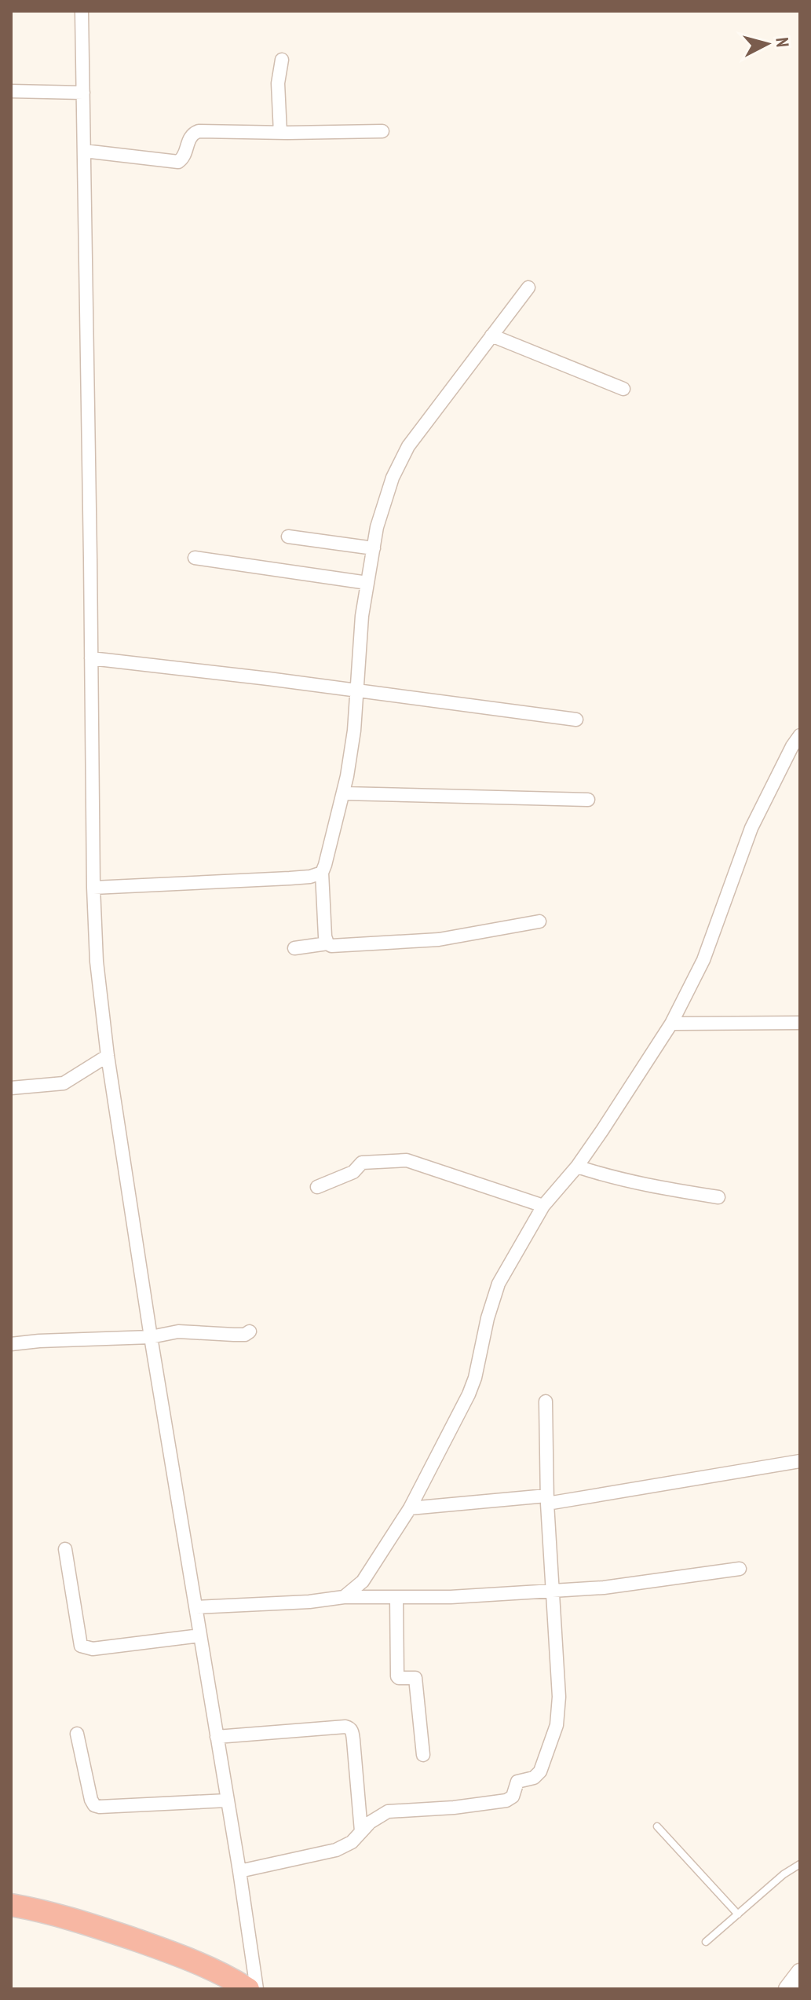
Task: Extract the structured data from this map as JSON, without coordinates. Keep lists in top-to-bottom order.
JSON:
{
  "north": "right"
}
